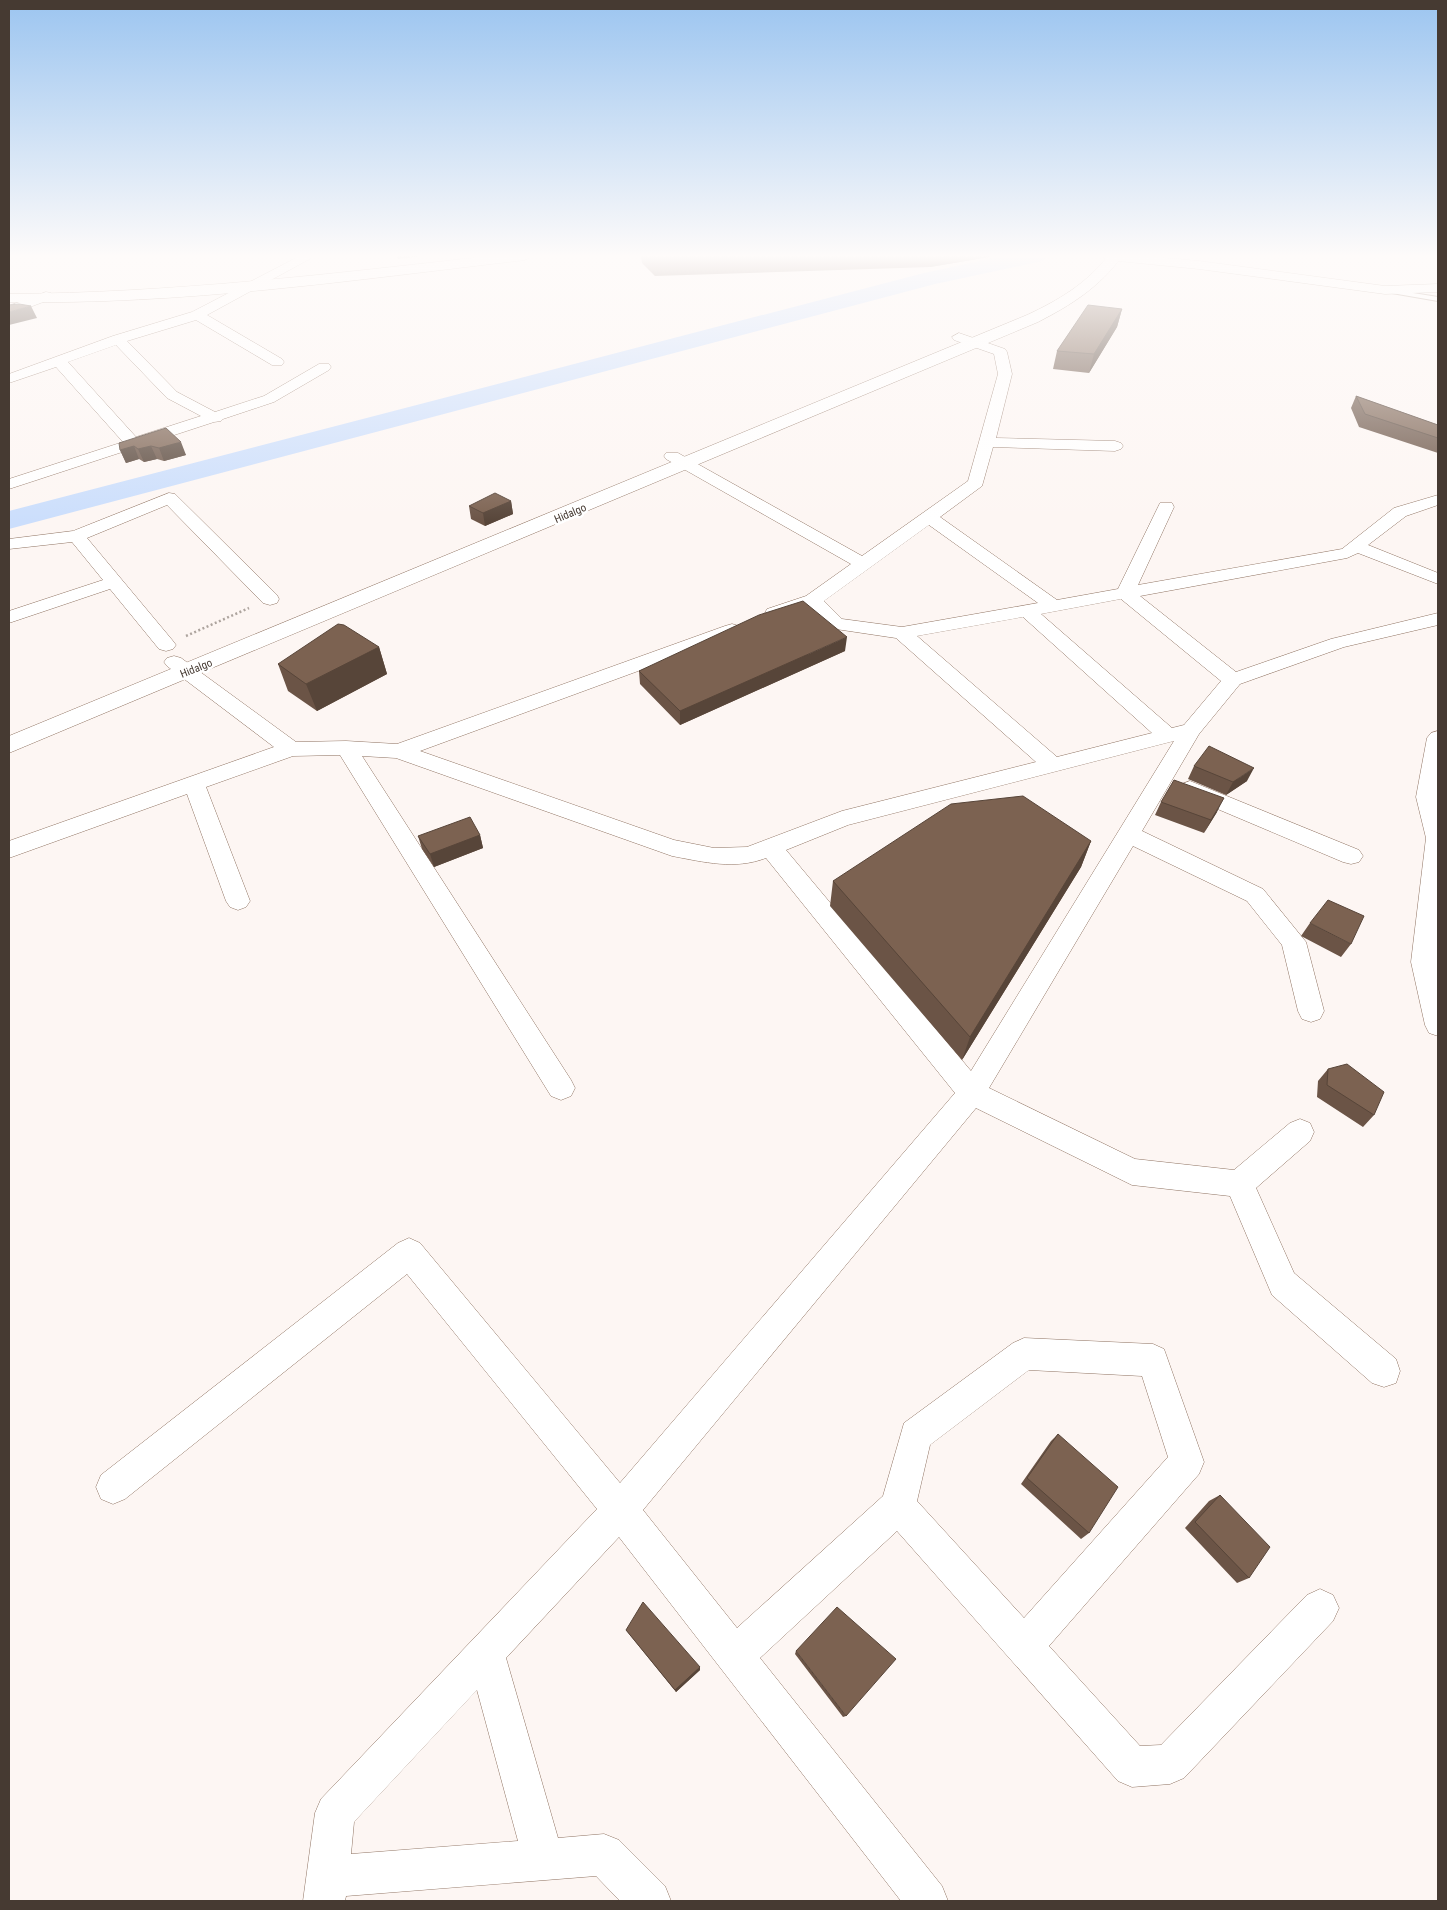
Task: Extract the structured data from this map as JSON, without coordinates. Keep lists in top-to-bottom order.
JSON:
{
  "streets": {
    "main road": ["Hidalgo"]
  }
}
